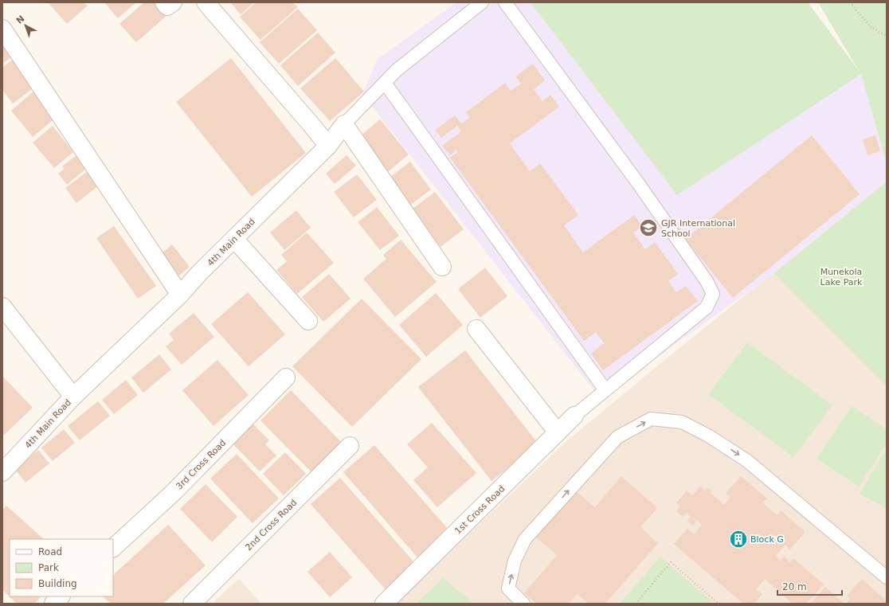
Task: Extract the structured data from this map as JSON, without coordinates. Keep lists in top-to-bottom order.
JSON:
{
  "streets": {
    "street": [
      "4th Main Road",
      "3rd Cross Road",
      "1st Cross Road",
      "2nd Cross Road"
    ]
  },
  "parks": ["Munekola Lake Park"],
  "places": {
    "school or university": ["GJR International School"],
    "building": ["Block G"]
  },
  "legend": ["Road", "Park", "Building"],
  "scale_bar": "20 m",
  "north": "top left"
}
